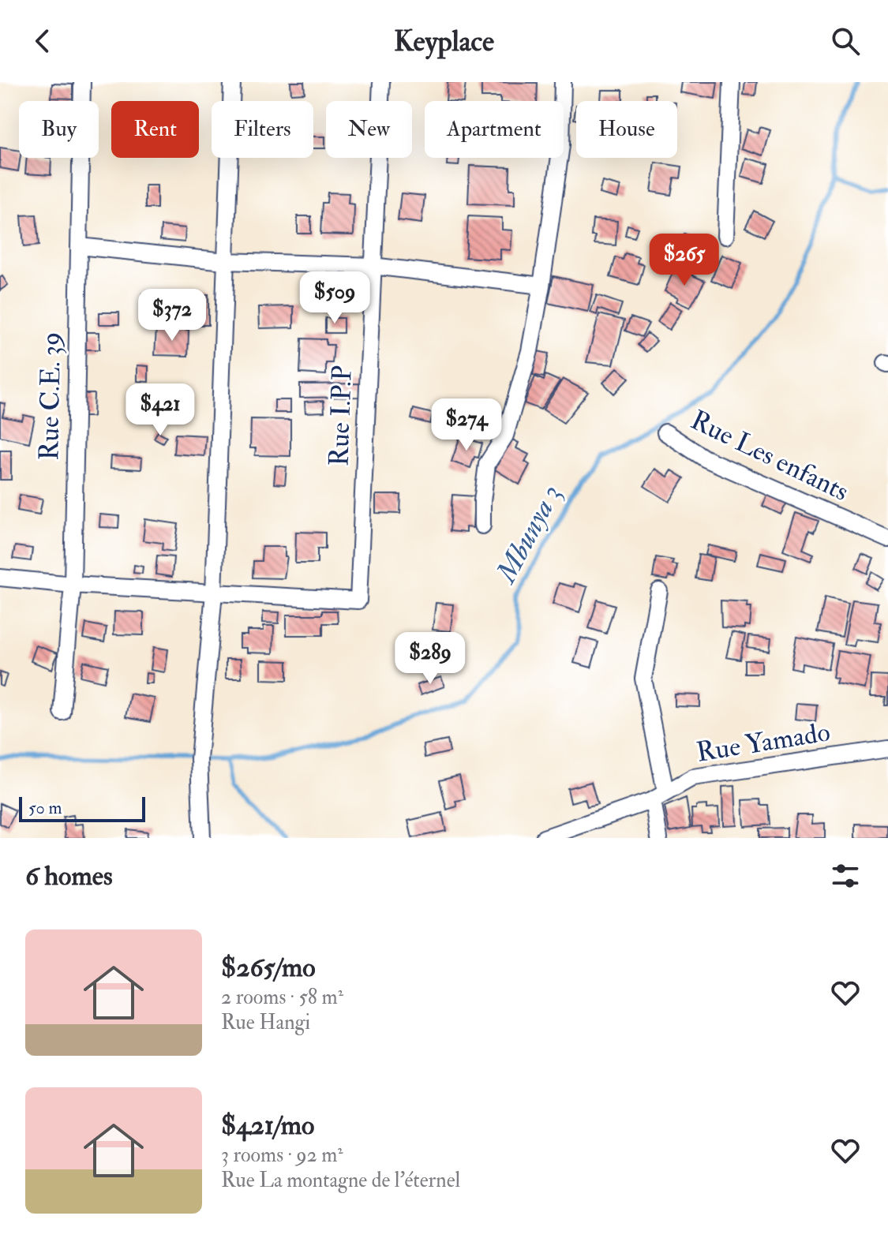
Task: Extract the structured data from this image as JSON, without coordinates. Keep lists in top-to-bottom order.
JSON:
{
  "streets": {
    "street": [
      "Rue C.E. 39",
      "Rue I.P.P",
      "Rue Les enfants",
      "Rue Yamado"
    ]
  },
  "water": ["Mbunya 3"],
  "scale_bar": "50 m",
  "page": {
    "header": "Keyplace",
    "chip": [
      "Buy",
      "Rent",
      "Filters",
      "New",
      "Apartment",
      "House"
    ],
    "price": [
      "$265",
      "$509",
      "$372",
      "$421",
      "$274",
      "$289"
    ],
    "scale": "50 m",
    "heading": "6 homes",
    "list": [
      {
        "name": "$265/mo",
        "note": "2 rooms · 58 m² · Rue Hangi"
      },
      {
        "name": "$421/mo",
        "note": "3 rooms · 92 m² · Rue La montagne de l'éternel"
      }
    ]
  }
}
